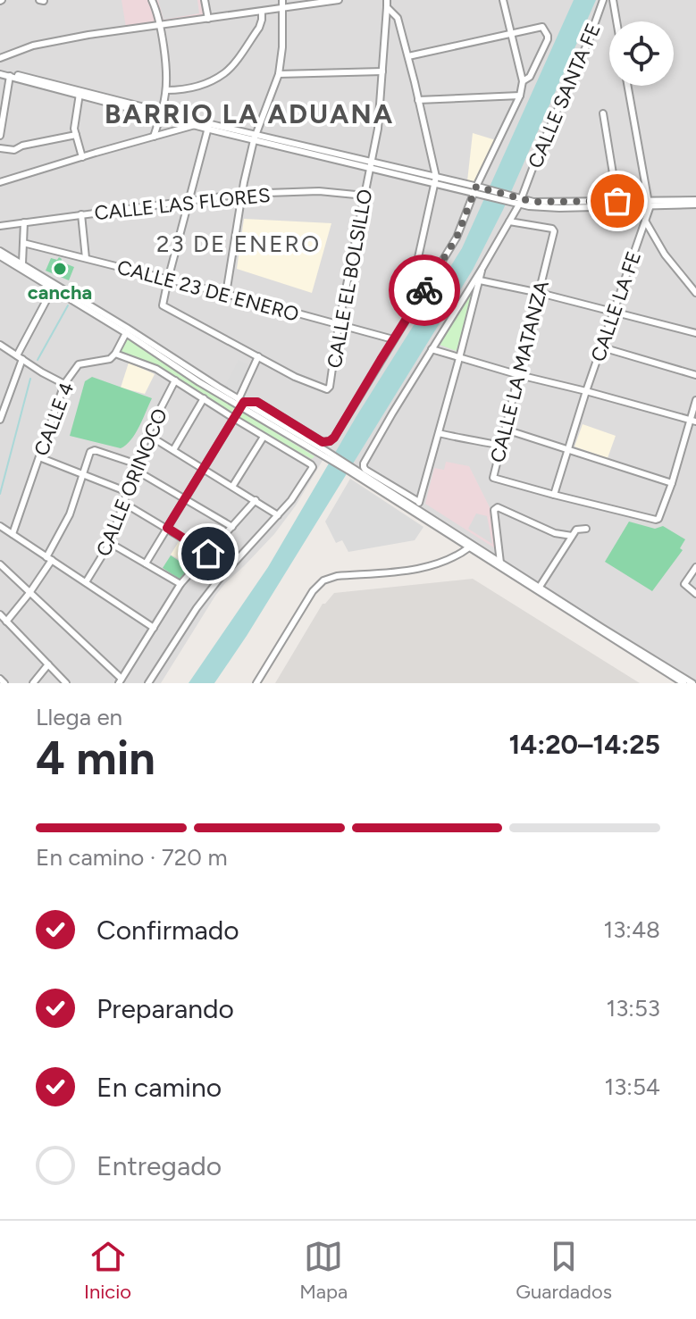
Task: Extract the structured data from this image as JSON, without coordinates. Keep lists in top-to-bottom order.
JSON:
{
  "streets": {
    "street": [
      "CALLE SANTA FE",
      "CALLE LAS FLORES",
      "CALLE EL BOLSILLO",
      "CALLE 23 DE ENERO",
      "CALLE LA FE",
      "CALLE LA MATANZA",
      "CALLE 4",
      "CALLE ORINOCO"
    ]
  },
  "crossings": [
    ["CALLE SANTA FE", "CALLE LA MATANZA"],
    ["CALLE LAS FLORES", "CALLE EL BOLSILLO"],
    ["CALLE EL BOLSILLO", "CALLE 23 DE ENERO"],
    ["CALLE LA FE", "CALLE LA MATANZA"]
  ],
  "districts": ["BARRIO LA ADUANA", "23 DE ENERO"],
  "places": ["cancha"],
  "page": {
    "heading": ["4 min", "Llega en", "14:20–14:25"],
    "bar": "En camino · 720 m",
    "list": [
      ["Confirmado", "13:48"],
      ["Preparando", "13:53"],
      ["En camino", "13:54"],
      "Entregado"
    ],
    "tabs": ["Inicio", "Mapa", "Guardados"]
  }
}
